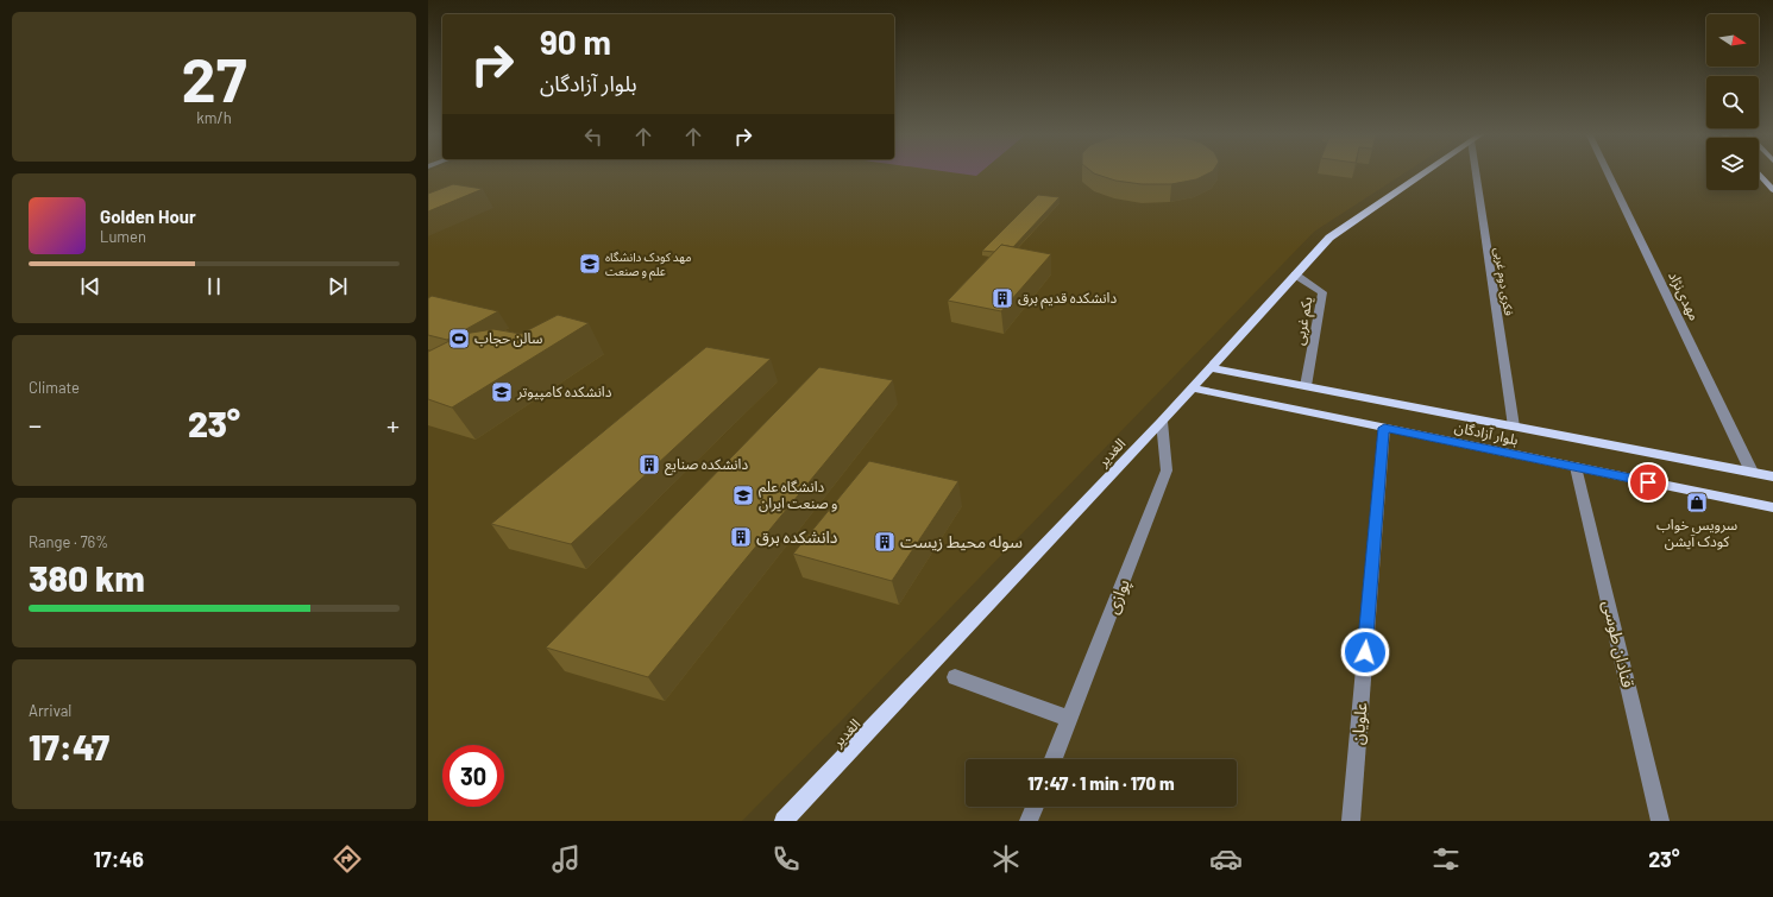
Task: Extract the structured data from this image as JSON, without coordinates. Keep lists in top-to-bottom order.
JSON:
{
  "streets": {
    "main road": ["بلوار آزادگان", "الغدیر"],
    "street": [
      "فکری دوم غربی",
      "مهدی‌نژاد",
      "یکم غربی",
      "پوازی",
      "قنادان طوسی",
      "علویان"
    ]
  },
  "crossings": [
    ["فکری دوم غربی", "بلوار آزادگان"],
    ["مهدی‌نژاد", "بلوار آزادگان"],
    ["یکم غربی", "بلوار آزادگان"],
    ["یکم غربی", "الغدیر"],
    ["بلوار آزادگان", "الغدیر"],
    ["بلوار آزادگان", "قنادان طوسی"],
    ["بلوار آزادگان", "علویان"],
    ["الغدیر", "پوازی"]
  ],
  "places": {
    "school or university": ["مهد کودک دانشگاه علم و صنعت", "دانشکده کامپیوتر", "دانشگاه علم و صنعت ایران"],
    "building": [
      "دانشکده قدیم برق",
      "دانشکده صنایع",
      "دانشکده برق",
      "سوله محیط زیست"
    ],
    "sports": ["سالن حجاب"],
    "shop": ["سرویس خواب کودک آیشن"]
  },
  "north": "right",
  "page": {
    "tile": [
      ["27", "km/h"],
      "Climate",
      ["Range · 76%", "380 km"],
      ["Arrival", "17:47"]
    ],
    "turn": ["90 m", "بلوار آزادگان"],
    "song": ["Golden Hour", "Lumen"],
    "heat": ["−", "23°", "+"],
    "limit": "30",
    "trip": "17:47 · 1 min · 170 m",
    "tabs": ["17:46", "23°"]
  }
}
